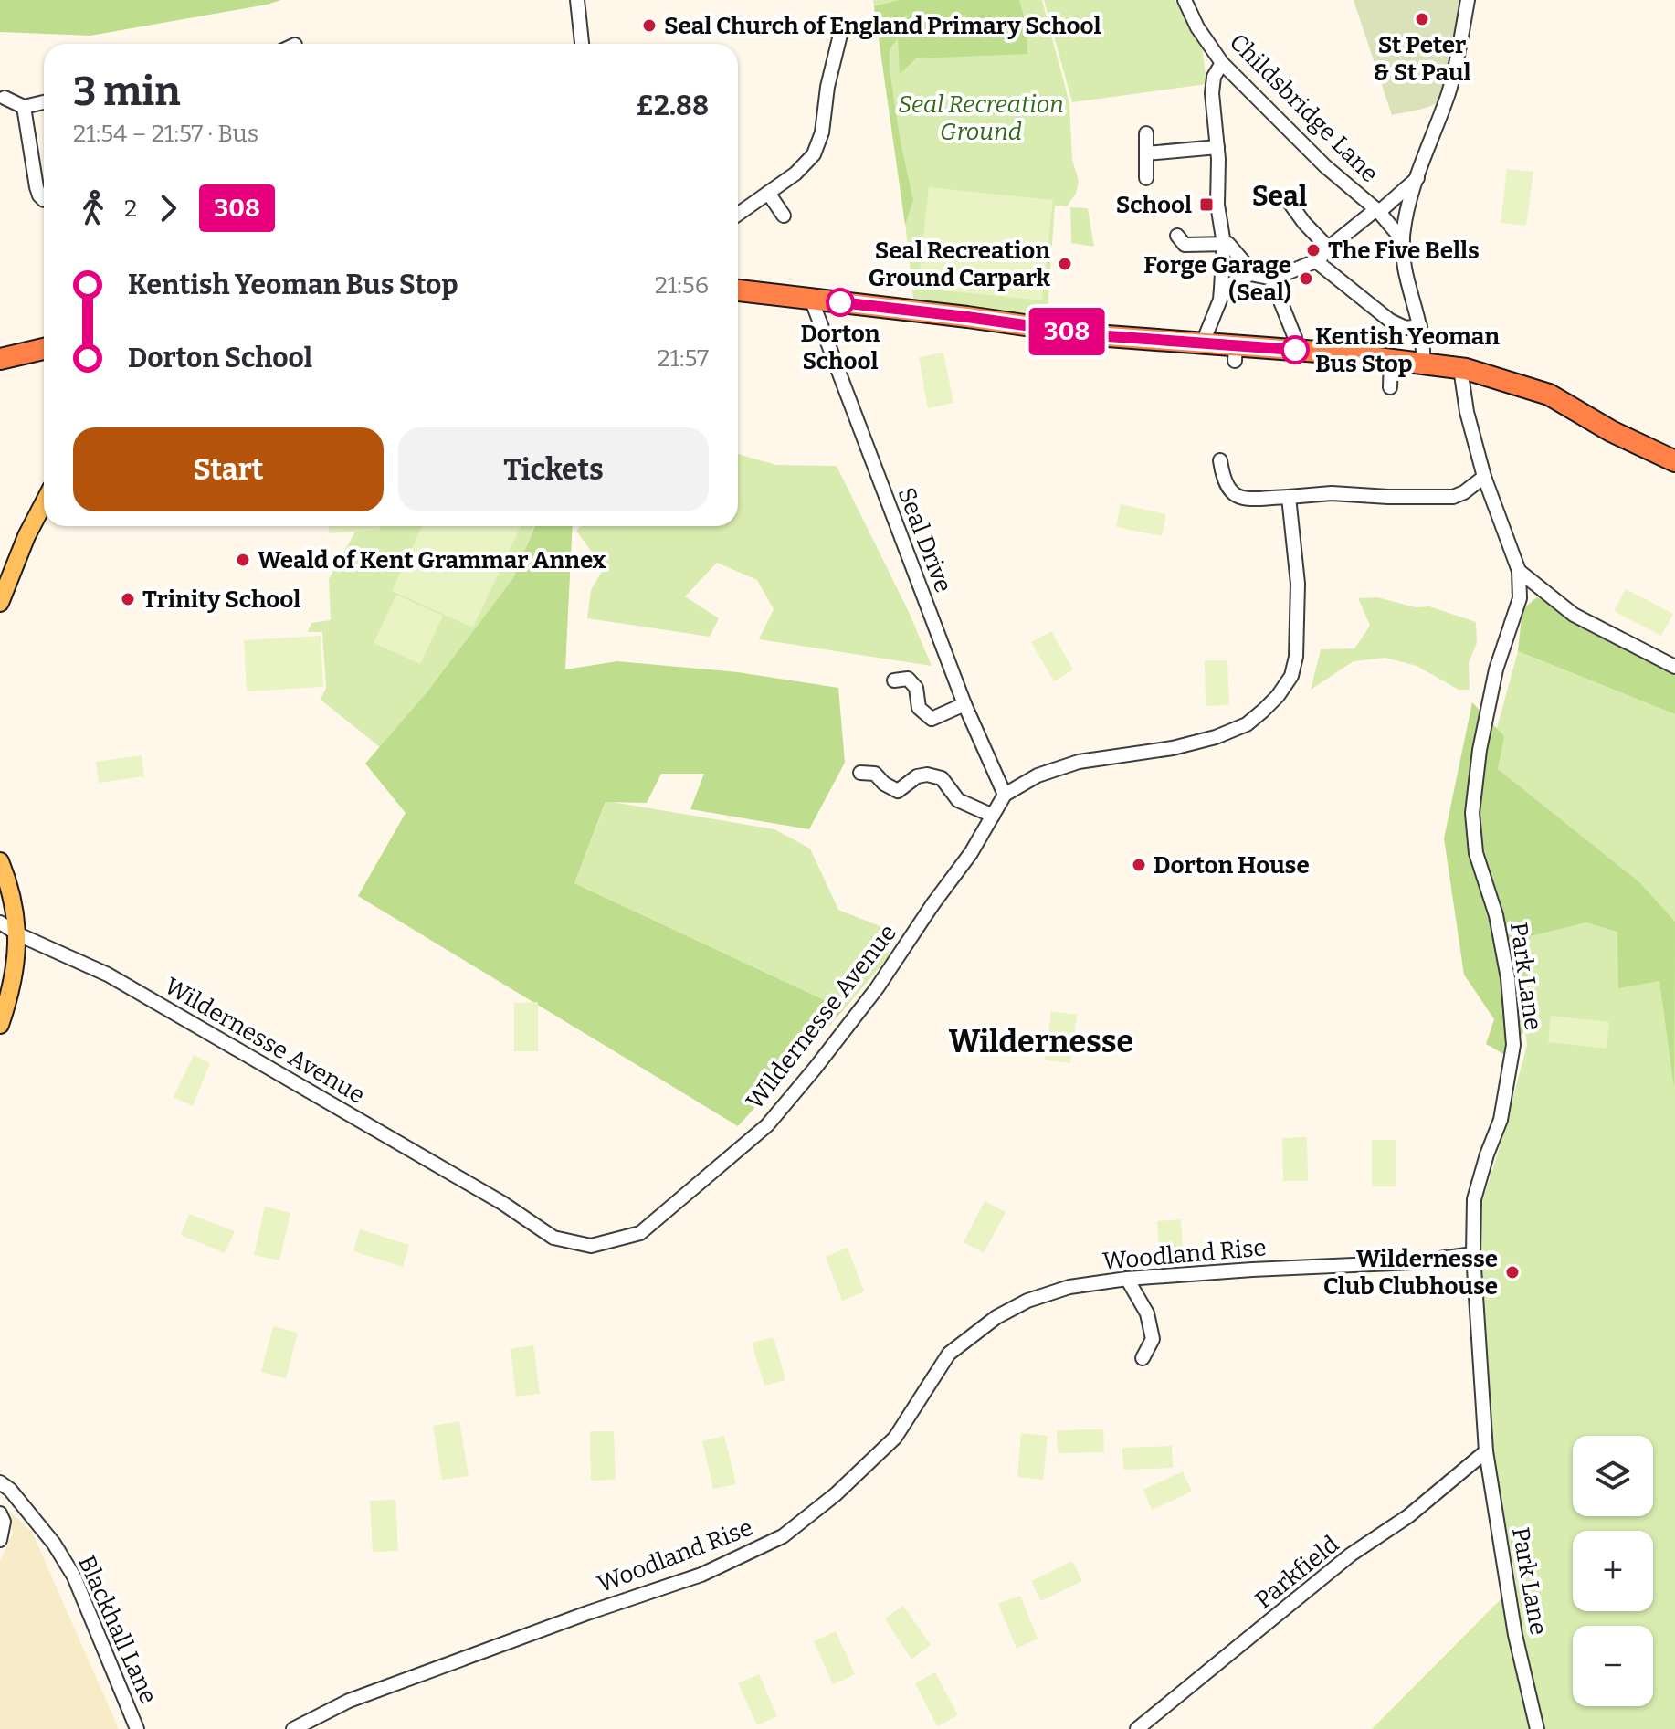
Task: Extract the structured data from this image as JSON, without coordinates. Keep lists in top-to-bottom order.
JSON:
{
  "streets": {
    "street": [
      "Childsbridge Lane",
      "Seal Drive",
      "Park Lane",
      "Wildernesse Avenue",
      "Woodland Rise",
      "Parkfield",
      "Blackhall Lane"
    ]
  },
  "crossings": [
    ["Seal Drive", "Wildernesse Avenue"],
    ["Park Lane", "Woodland Rise"],
    ["Park Lane", "Parkfield"]
  ],
  "districts": ["Seal", "Wildernesse"],
  "parks": ["Seal Recreation Ground"],
  "places": {
    "other": [
      "St Peter & St Paul",
      "Seal Church of England Primary School",
      "The Five Bells",
      "Seal Recreation Ground Carpark",
      "Forge Garage (Seal)",
      "Dorton School",
      "Kentish Yeoman Bus Stop",
      "Weald of Kent Grammar Annex",
      "Trinity School",
      "Dorton House",
      "Wildernesse Club Clubhouse"
    ],
    "transit": ["School"]
  },
  "lines": ["bus line 308"],
  "page": {
    "on_map": "308",
    "heading": ["3 min", "21:54 – 21:57 · Bus", "£2.88"],
    "legs": ["2", "308"],
    "list": [
      {
        "name": "Kentish Yeoman Bus Stop",
        "value": "21:56"
      },
      {
        "name": "Dorton School",
        "value": "21:57"
      }
    ],
    "buttons": ["Start", "Tickets"],
    "map_buttons": ["+", "−"]
  }
}
